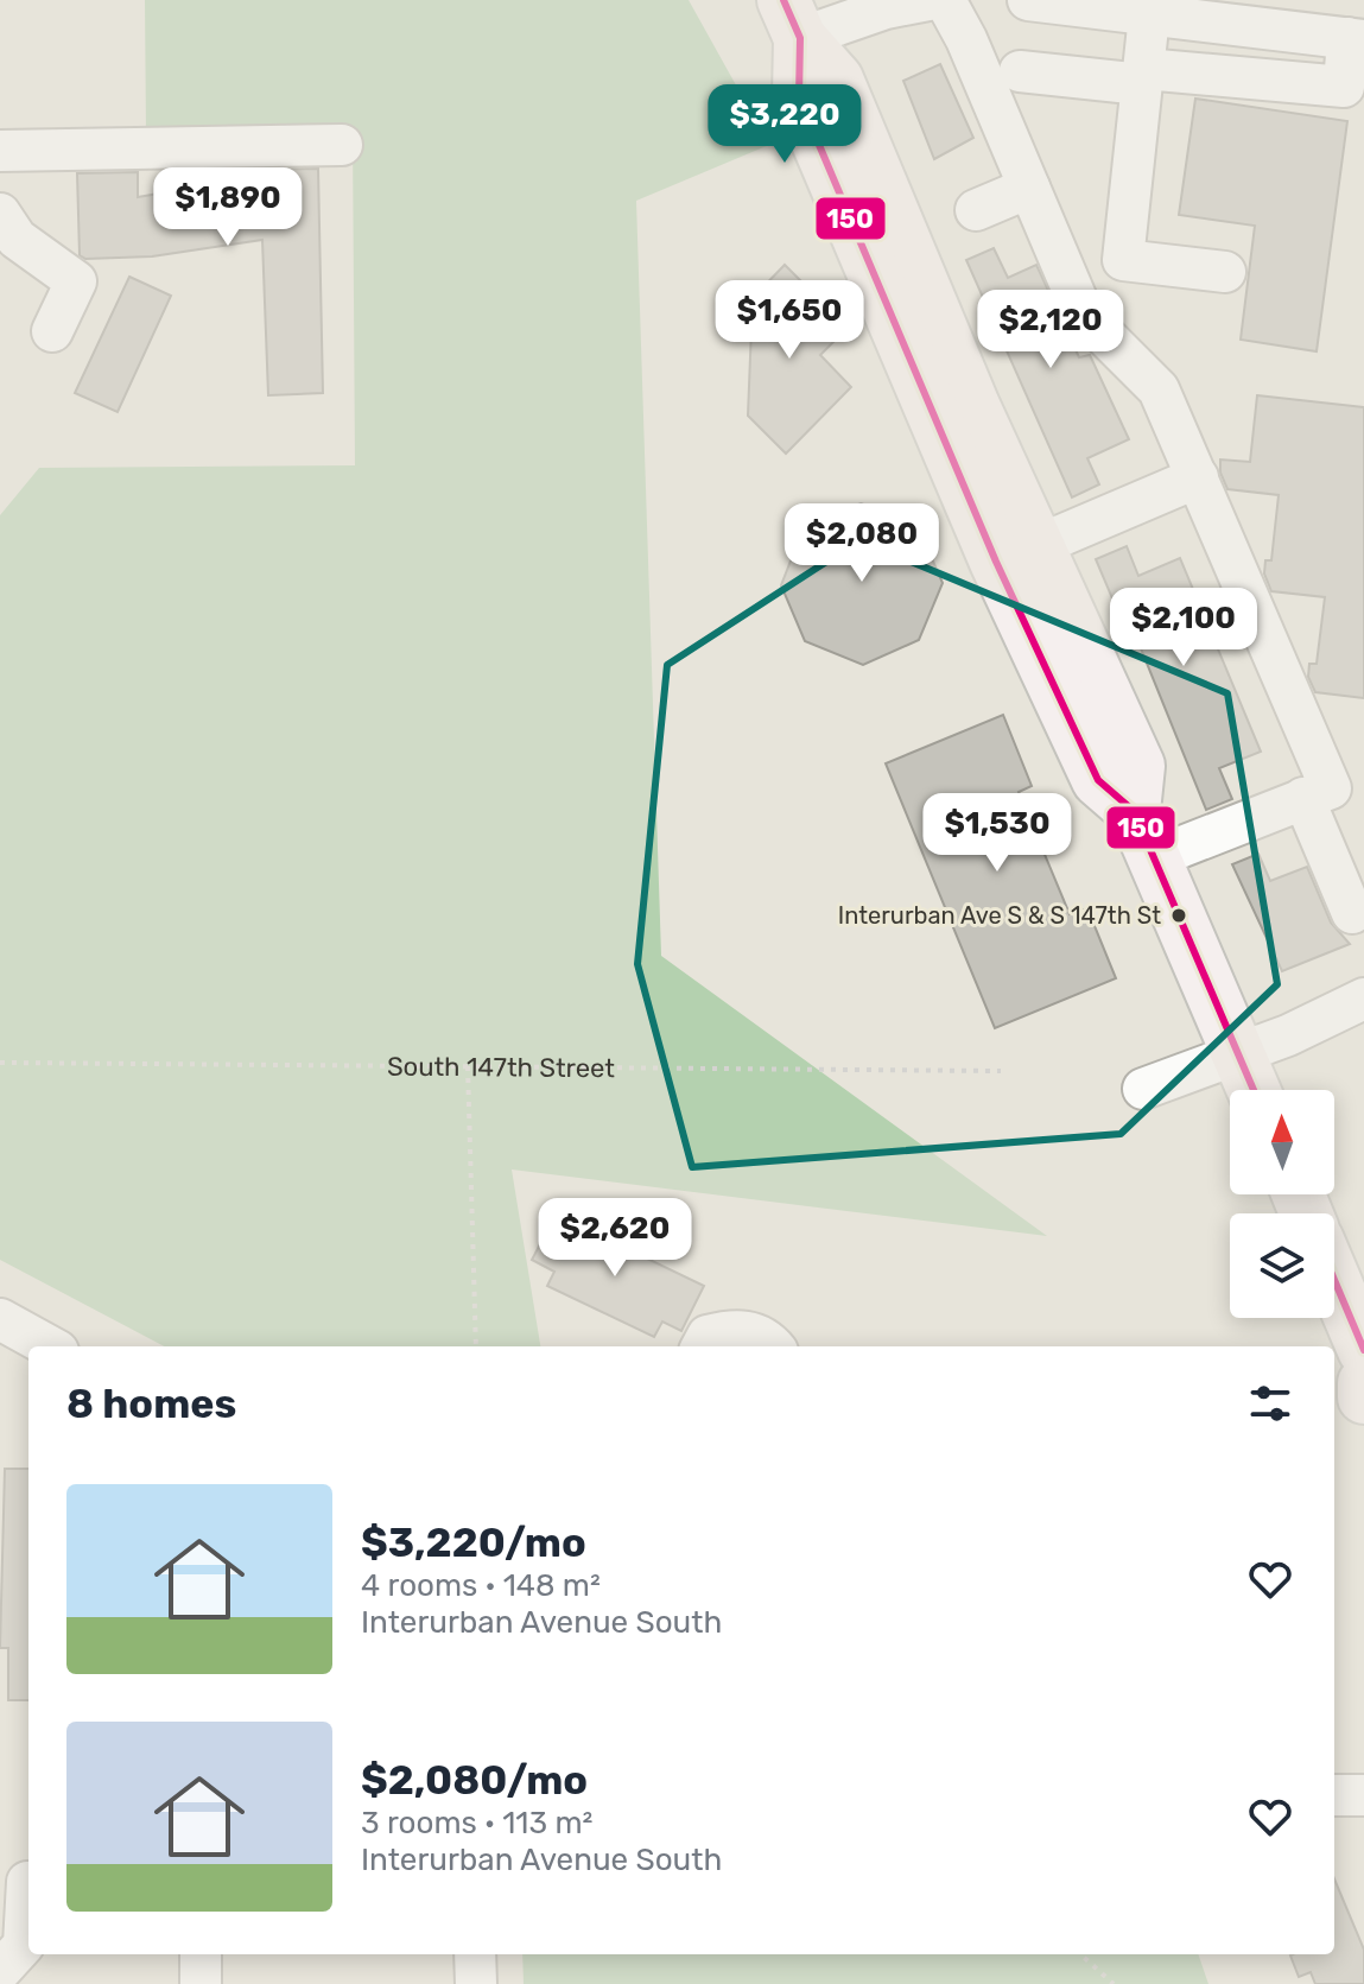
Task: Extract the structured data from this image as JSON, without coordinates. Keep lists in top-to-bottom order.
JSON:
{
  "streets": {
    "path": ["South 147th Street"]
  },
  "places": ["Interurban Ave S & S 147th St"],
  "lines": ["transit line 150"],
  "north": "top",
  "page": {
    "price": [
      "$3,220",
      "$1,890",
      "$1,650",
      "$2,120",
      "$2,080",
      "$2,100",
      "$1,530",
      "$2,620"
    ],
    "heading": "8 homes",
    "list": [
      {
        "name": "$3,220/mo",
        "note": "4 rooms · 148 m² · Interurban Avenue South"
      },
      {
        "name": "$2,080/mo",
        "note": "3 rooms · 113 m² · Interurban Avenue South"
      }
    ]
  }
}
